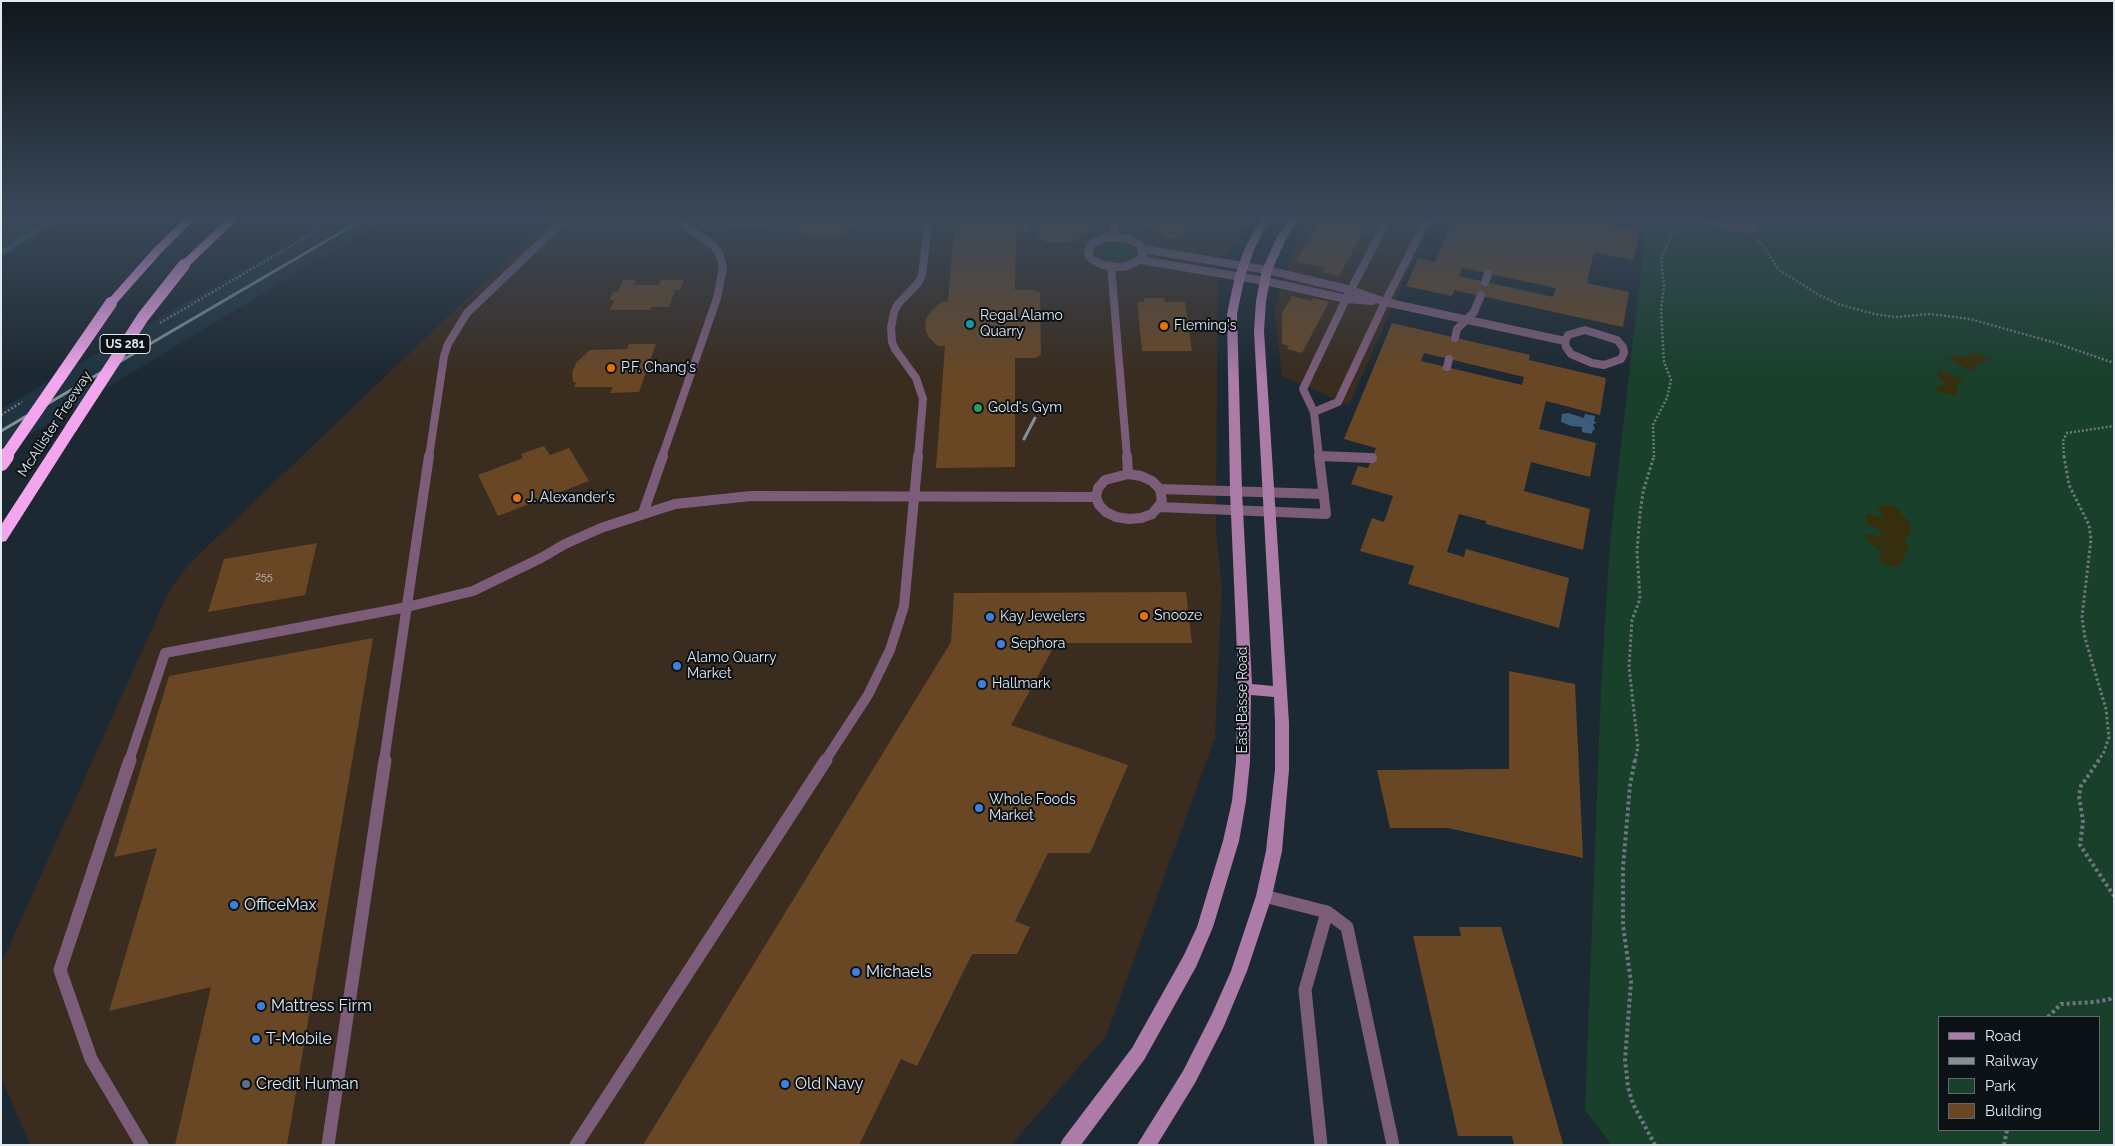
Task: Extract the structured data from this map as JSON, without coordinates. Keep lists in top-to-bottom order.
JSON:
{
  "streets": {
    "highway": ["US 281", "McAllister Freeway"],
    "main road": ["East Basse Road"]
  },
  "places": [
    "Regal Alamo Quarry",
    "Fleming's",
    "P.F. Chang's",
    "Gold's Gym",
    "J. Alexander's",
    "Snooze",
    "Kay Jewelers",
    "Sephora",
    "Alamo Quarry Market",
    "Hallmark",
    "Whole Foods Market",
    "OfficeMax",
    "Michaels",
    "Mattress Firm",
    "T-Mobile",
    "Credit Human",
    "Old Navy"
  ],
  "house_numbers": ["255"],
  "legend": [
    "Road",
    "Railway",
    "Park",
    "Building"
  ]
}
